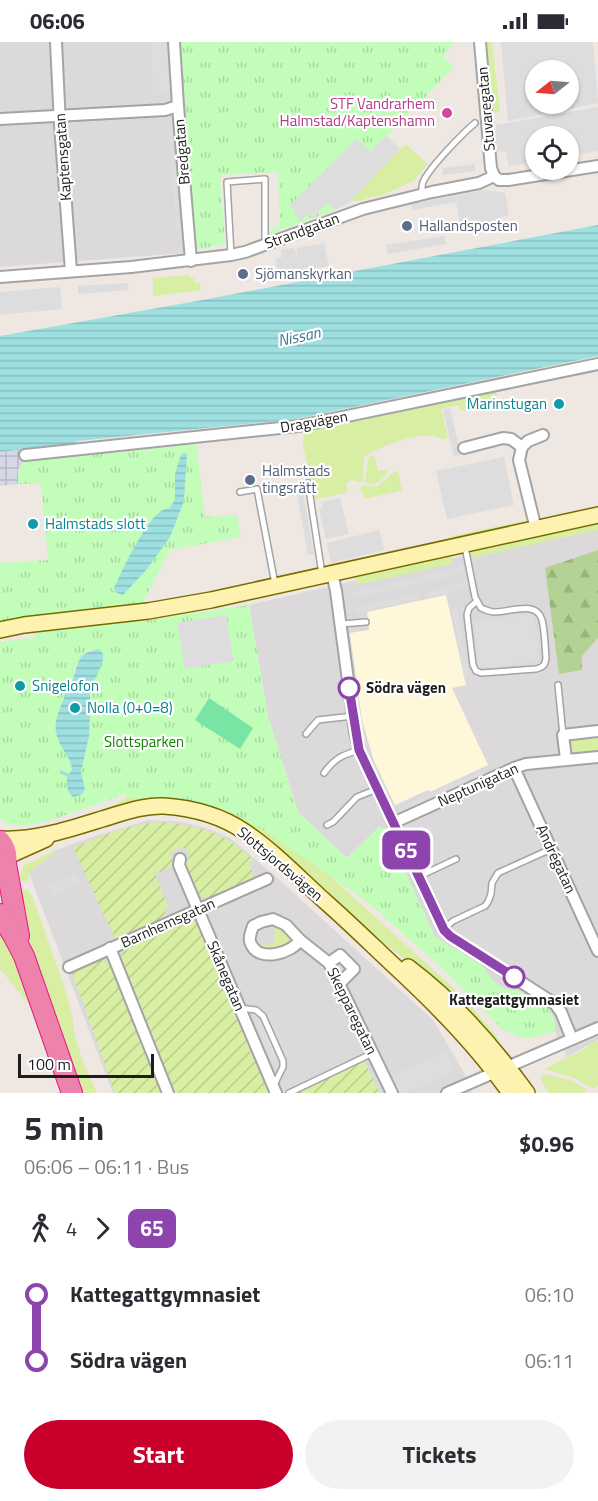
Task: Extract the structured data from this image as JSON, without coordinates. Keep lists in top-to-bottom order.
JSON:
{
  "streets": {
    "main road": ["Slottsjordsvägen"],
    "street": [
      "Stuvaregatan",
      "Bredgatan",
      "Kaptensgatan",
      "Strandgatan",
      "Dragvägen",
      "Neptunigatan",
      "Andrégatan",
      "Barnhemsgatan",
      "Skånegatan",
      "Skepparegatan"
    ]
  },
  "crossings": [
    ["Stuvaregatan", "Strandgatan"],
    ["Bredgatan", "Strandgatan"],
    ["Kaptensgatan", "Strandgatan"],
    ["Neptunigatan", "Andrégatan"],
    ["Barnhemsgatan", "Skånegatan"]
  ],
  "water": ["Nissan"],
  "parks": ["Slottsparken"],
  "places": [
    "STF Vandrarhem Halmstad/Kaptenshamn",
    "Hallandsposten",
    "Sjömanskyrkan",
    "Marinstugan",
    "Halmstads tingsrätt",
    "Halmstads slott",
    "Snigelofon",
    "Södra vägen",
    "Nolla (0+0=8)",
    "Kattegattgymnasiet"
  ],
  "lines": ["bus line 65"],
  "scale_bar": "100 m",
  "north": "left",
  "page": {
    "status": "06:06",
    "on_map": "65",
    "scale": "100 m",
    "heading": ["5 min", "06:06 – 06:11 · Bus", "$0.96"],
    "legs": ["4", "65"],
    "list": [
      {
        "name": "Kattegattgymnasiet",
        "value": "06:10"
      },
      {
        "name": "Södra vägen",
        "value": "06:11"
      }
    ],
    "buttons": ["Start", "Tickets"]
  }
}
